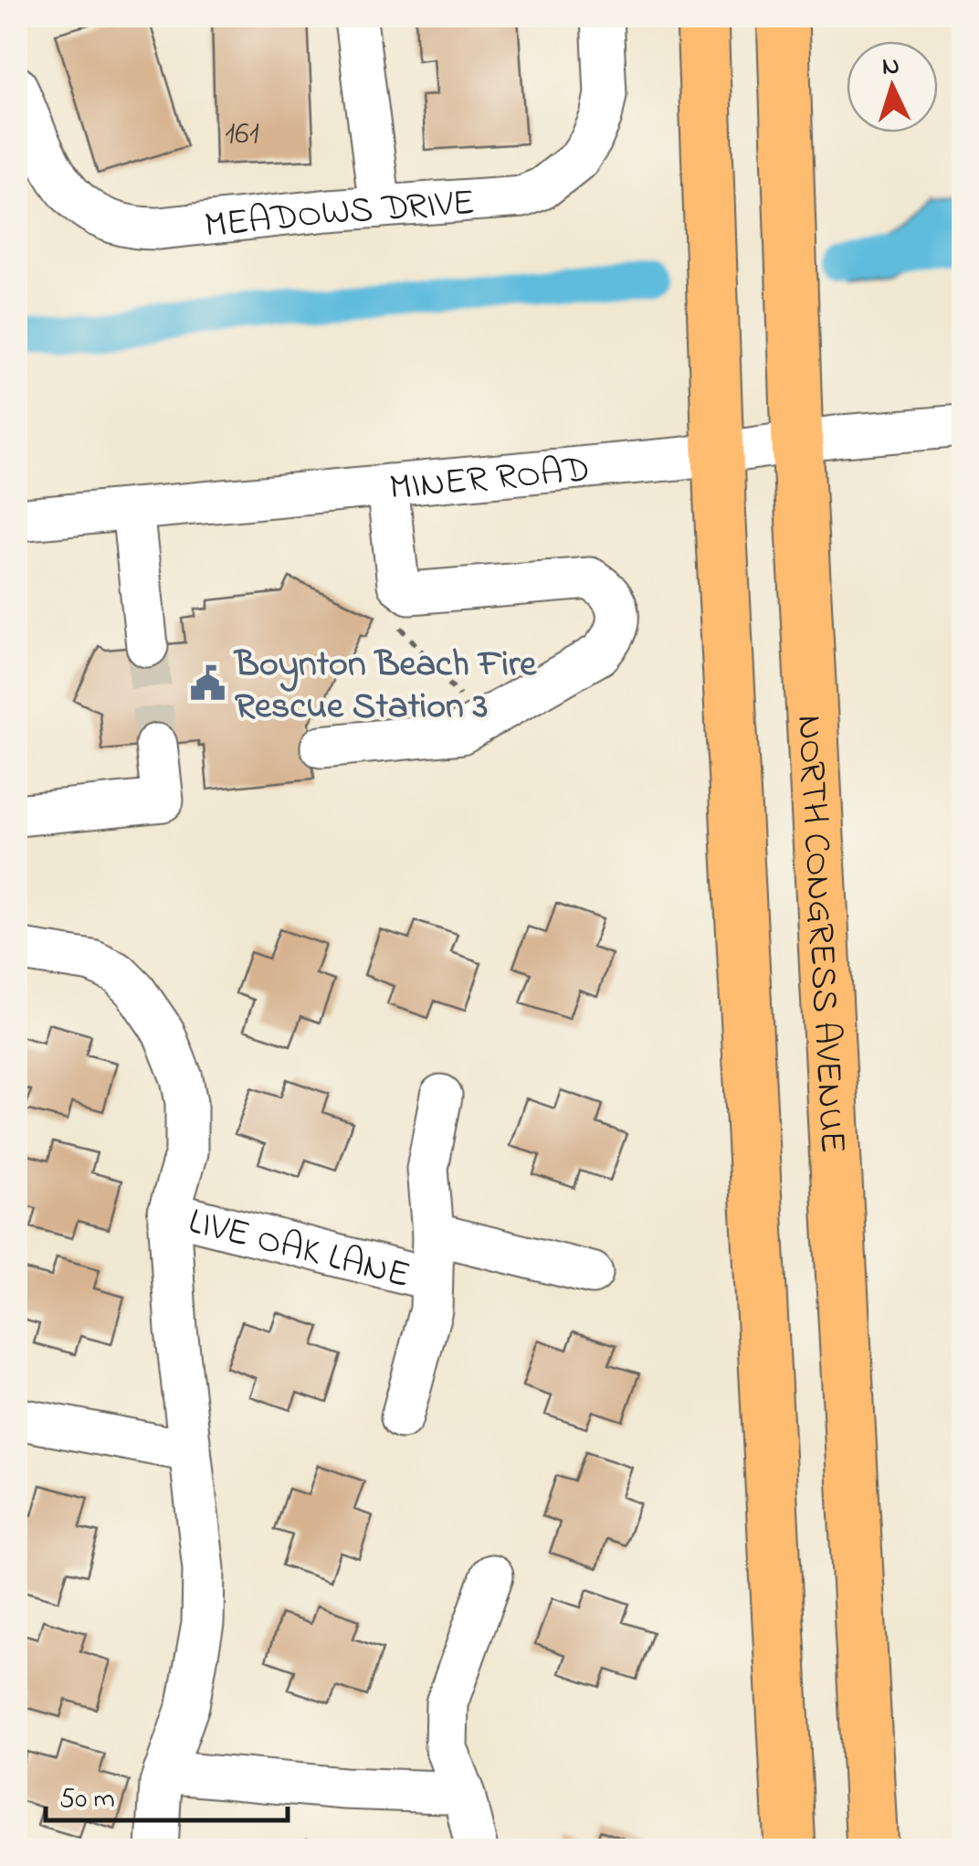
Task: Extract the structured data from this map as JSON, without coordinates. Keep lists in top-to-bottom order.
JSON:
{
  "streets": {
    "main road": ["NORTH CONGRESS AVENUE"],
    "street": ["MEADOWS DRIVE", "MINER ROAD", "LIVE OAK LANE"]
  },
  "crossings": [
    ["MINER ROAD", "NORTH CONGRESS AVENUE"]
  ],
  "places": {
    "public building": ["Boynton Beach Fire Rescue Station 3"]
  },
  "house_numbers": ["161"],
  "scale_bar": "50 m",
  "north": "top"
}
